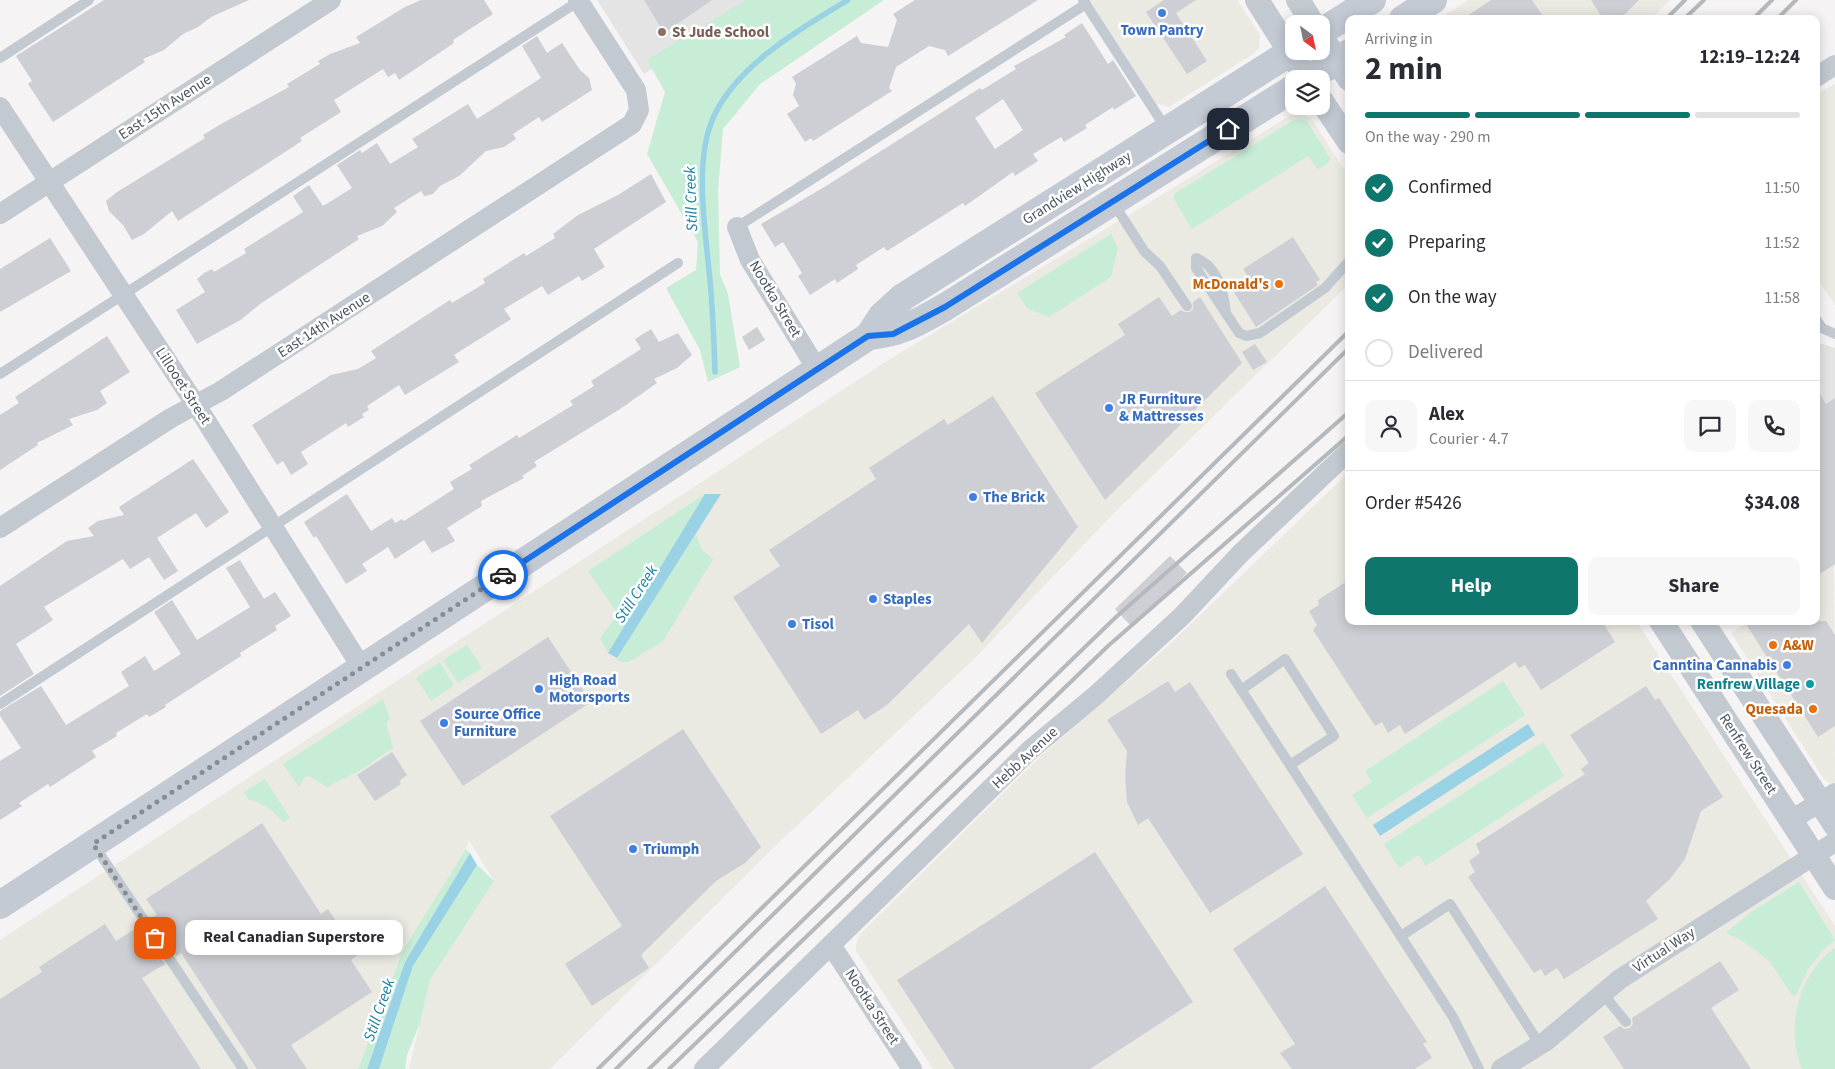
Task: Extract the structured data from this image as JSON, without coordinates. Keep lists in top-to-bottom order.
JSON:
{
  "streets": {
    "main road": ["Grandview Highway"],
    "street": [
      "East 15th Avenue",
      "Nootka Street",
      "East 14th Avenue",
      "Lillooet Street",
      "Renfrew Street",
      "Hebb Avenue",
      "Virtual Way"
    ]
  },
  "crossings": [
    ["East 15th Avenue", "Lillooet Street"],
    ["Grandview Highway", "Nootka Street"],
    ["Grandview Highway", "Lillooet Street"],
    ["Nootka Street", "Hebb Avenue"],
    ["East 14th Avenue", "Lillooet Street"],
    ["Renfrew Street", "Virtual Way"]
  ],
  "water": ["Still Creek"],
  "places": [
    "Town Pantry",
    "St Jude School",
    "McDonald's",
    "JR Furniture & Mattresses",
    "The Brick",
    "Staples",
    "Tisol",
    "A&W",
    "Canntina Cannabis",
    "Renfrew Village",
    "High Road Motorsports",
    "Quesada",
    "Source Office Furniture",
    "Triumph",
    "Real Canadian Superstore"
  ],
  "north": "bottom right",
  "page": {
    "heading": ["2 min", "Arriving in", "12:19–12:24"],
    "panel": [
      "Alex",
      "Courier · 4.7",
      "Order #5426",
      "$34.08"
    ],
    "bar": "On the way · 290 m",
    "list": [
      ["Confirmed", "11:50"],
      ["Preparing", "11:52"],
      ["On the way", "11:58"],
      "Delivered"
    ],
    "buttons": ["Help", "Share"],
    "bubble": "Real Canadian Superstore"
  }
}
